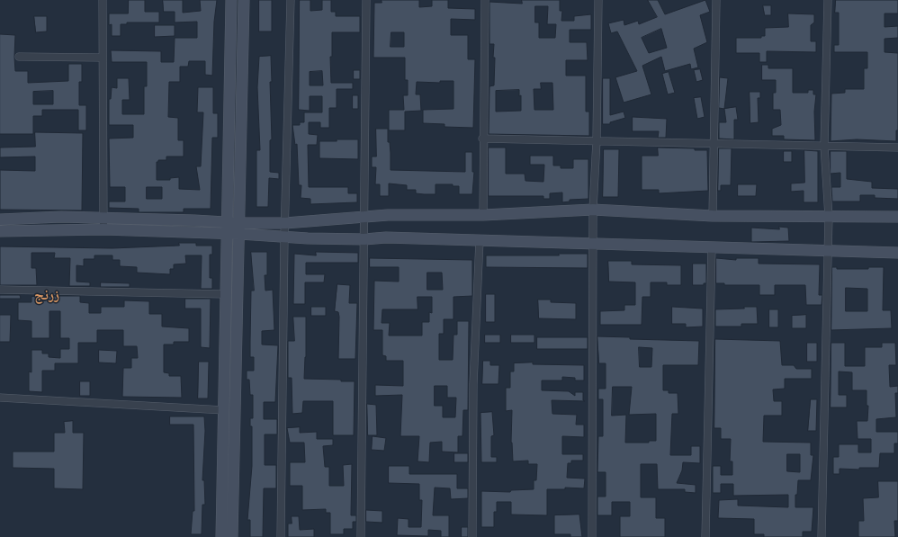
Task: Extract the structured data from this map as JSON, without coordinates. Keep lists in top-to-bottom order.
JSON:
{
  "districts": ["زرنج"]
}
